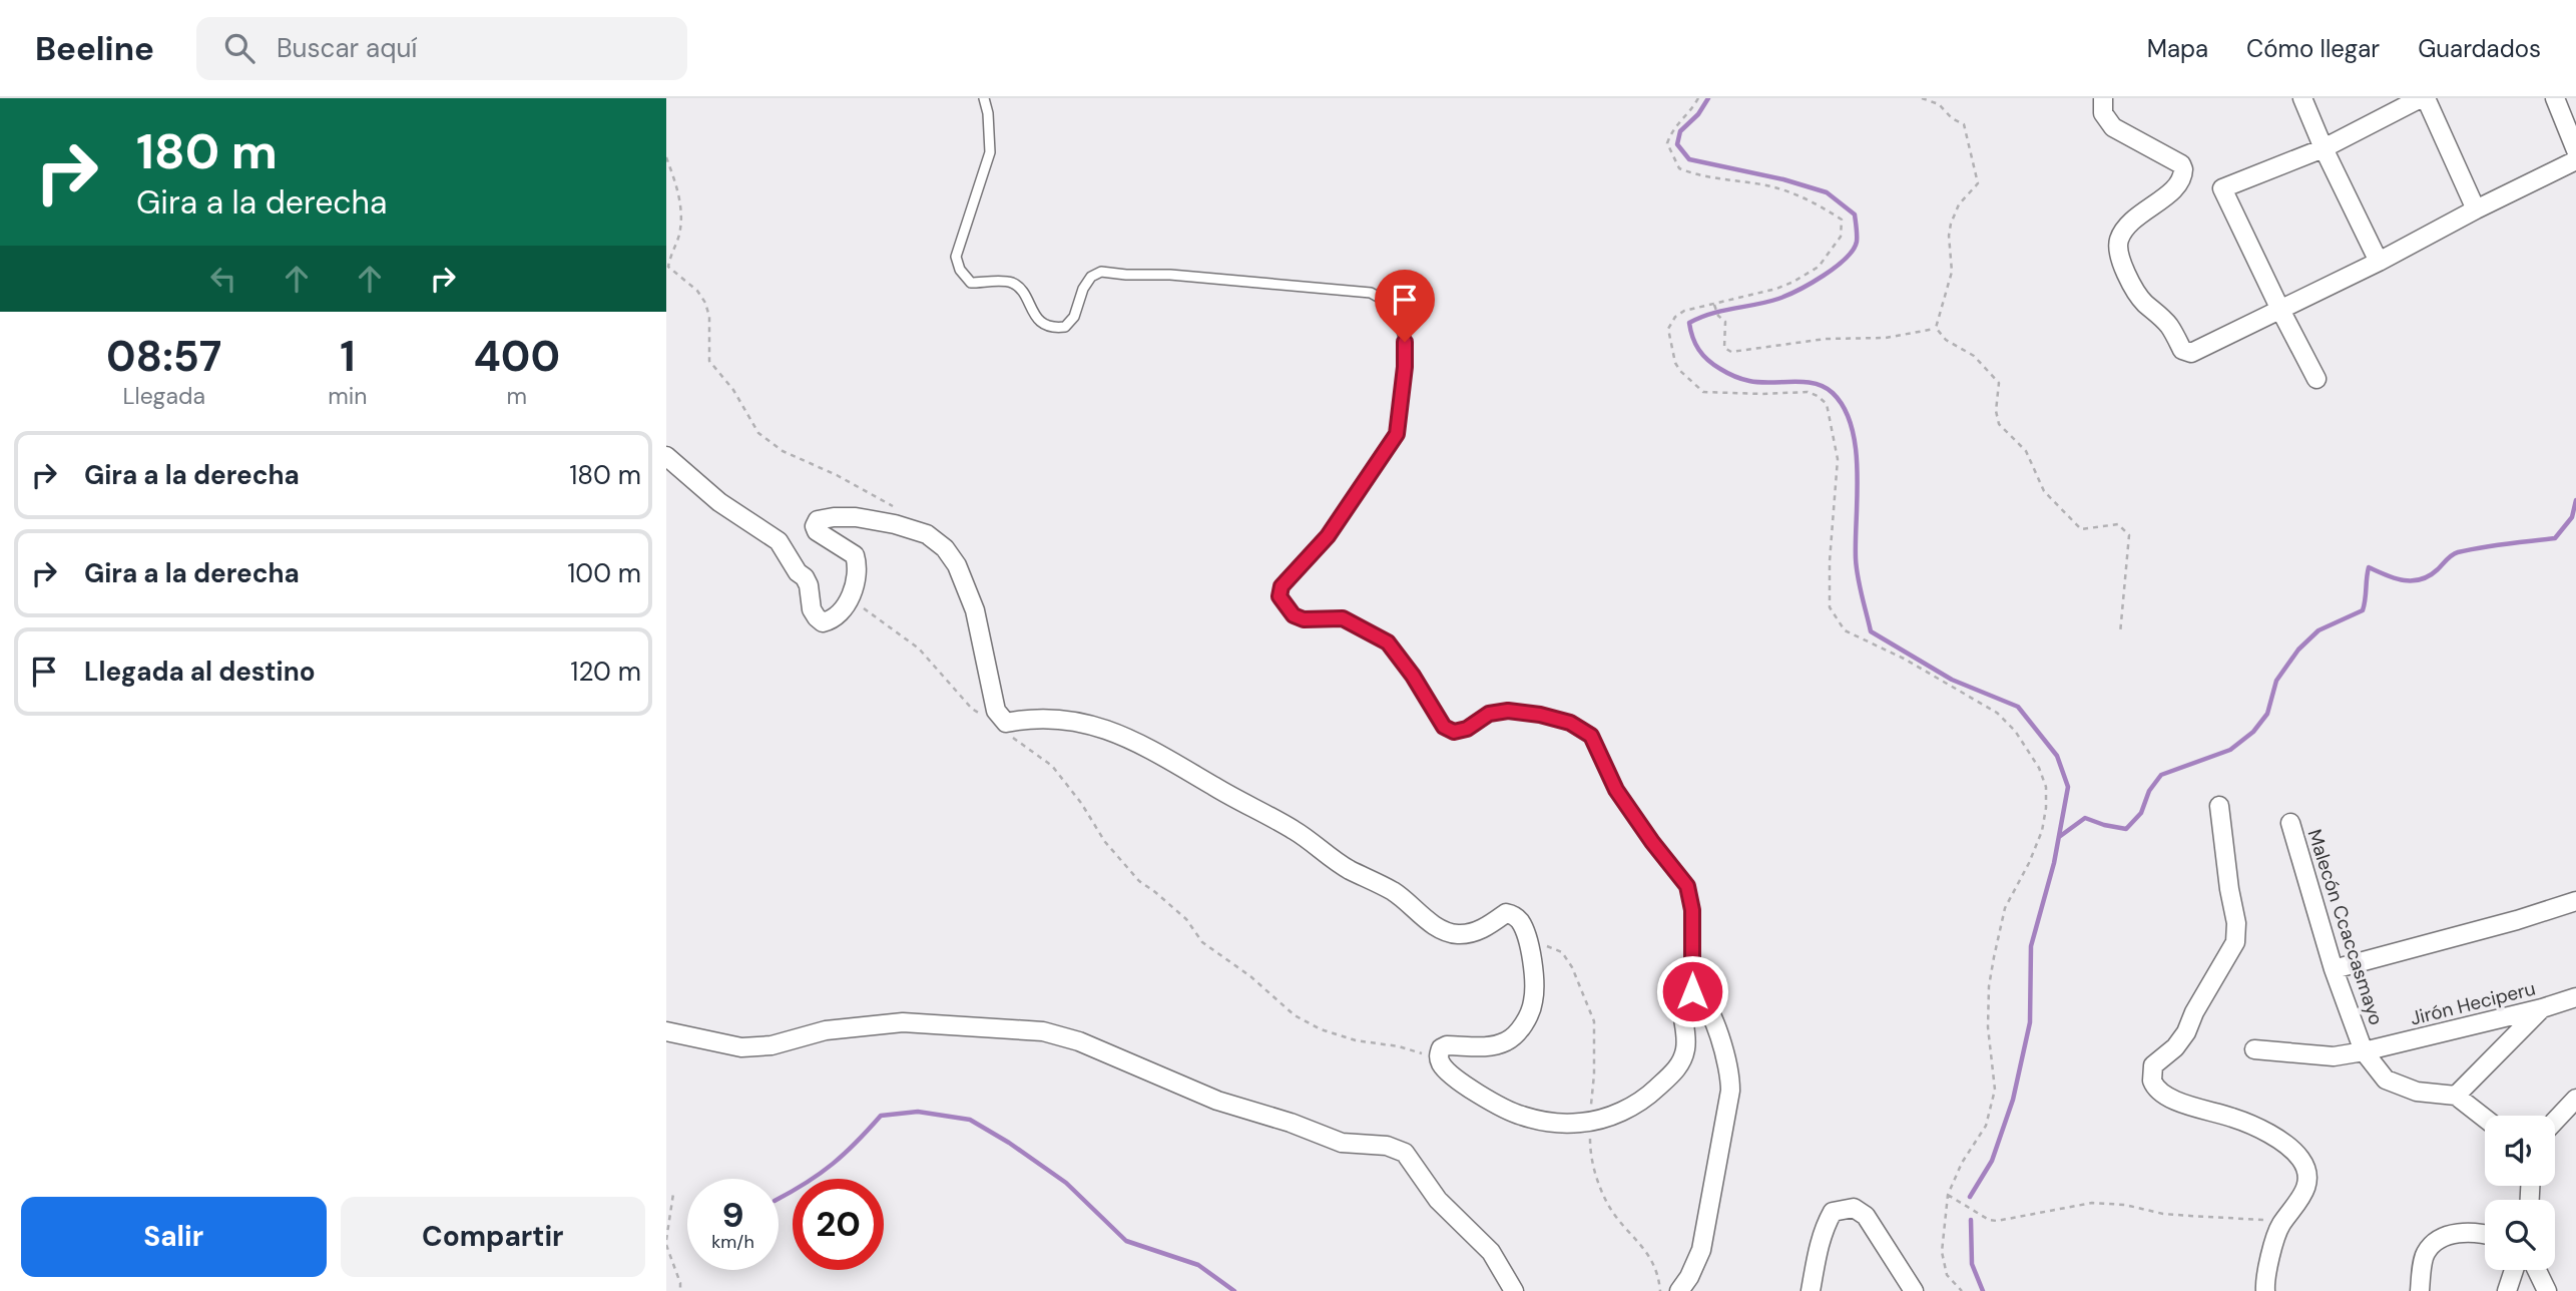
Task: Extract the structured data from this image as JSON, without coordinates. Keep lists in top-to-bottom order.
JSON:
{
  "streets": {
    "street": ["Malecón Ccaccasmayo", "Jirón Heciperu"]
  },
  "crossings": [
    ["Malecón Ccaccasmayo", "Jirón Heciperu"]
  ],
  "page": {
    "header": "Beeline",
    "search": "Buscar aquí",
    "nav": ["Mapa", "Cómo llegar", "Guardados"],
    "turn": ["180 m", "Gira a la derecha"],
    "eta": [
      "08:57",
      "Llegada",
      "1",
      "min",
      "400",
      "m"
    ],
    "list": [
      {
        "name": "Gira a la derecha",
        "value": "180 m"
      },
      {
        "name": "Gira a la derecha",
        "value": "100 m"
      },
      {
        "name": "Llegada al destino",
        "value": "120 m"
      }
    ],
    "speed": "9 km/h",
    "limit": "20",
    "buttons": ["Salir", "Compartir"]
  }
}
